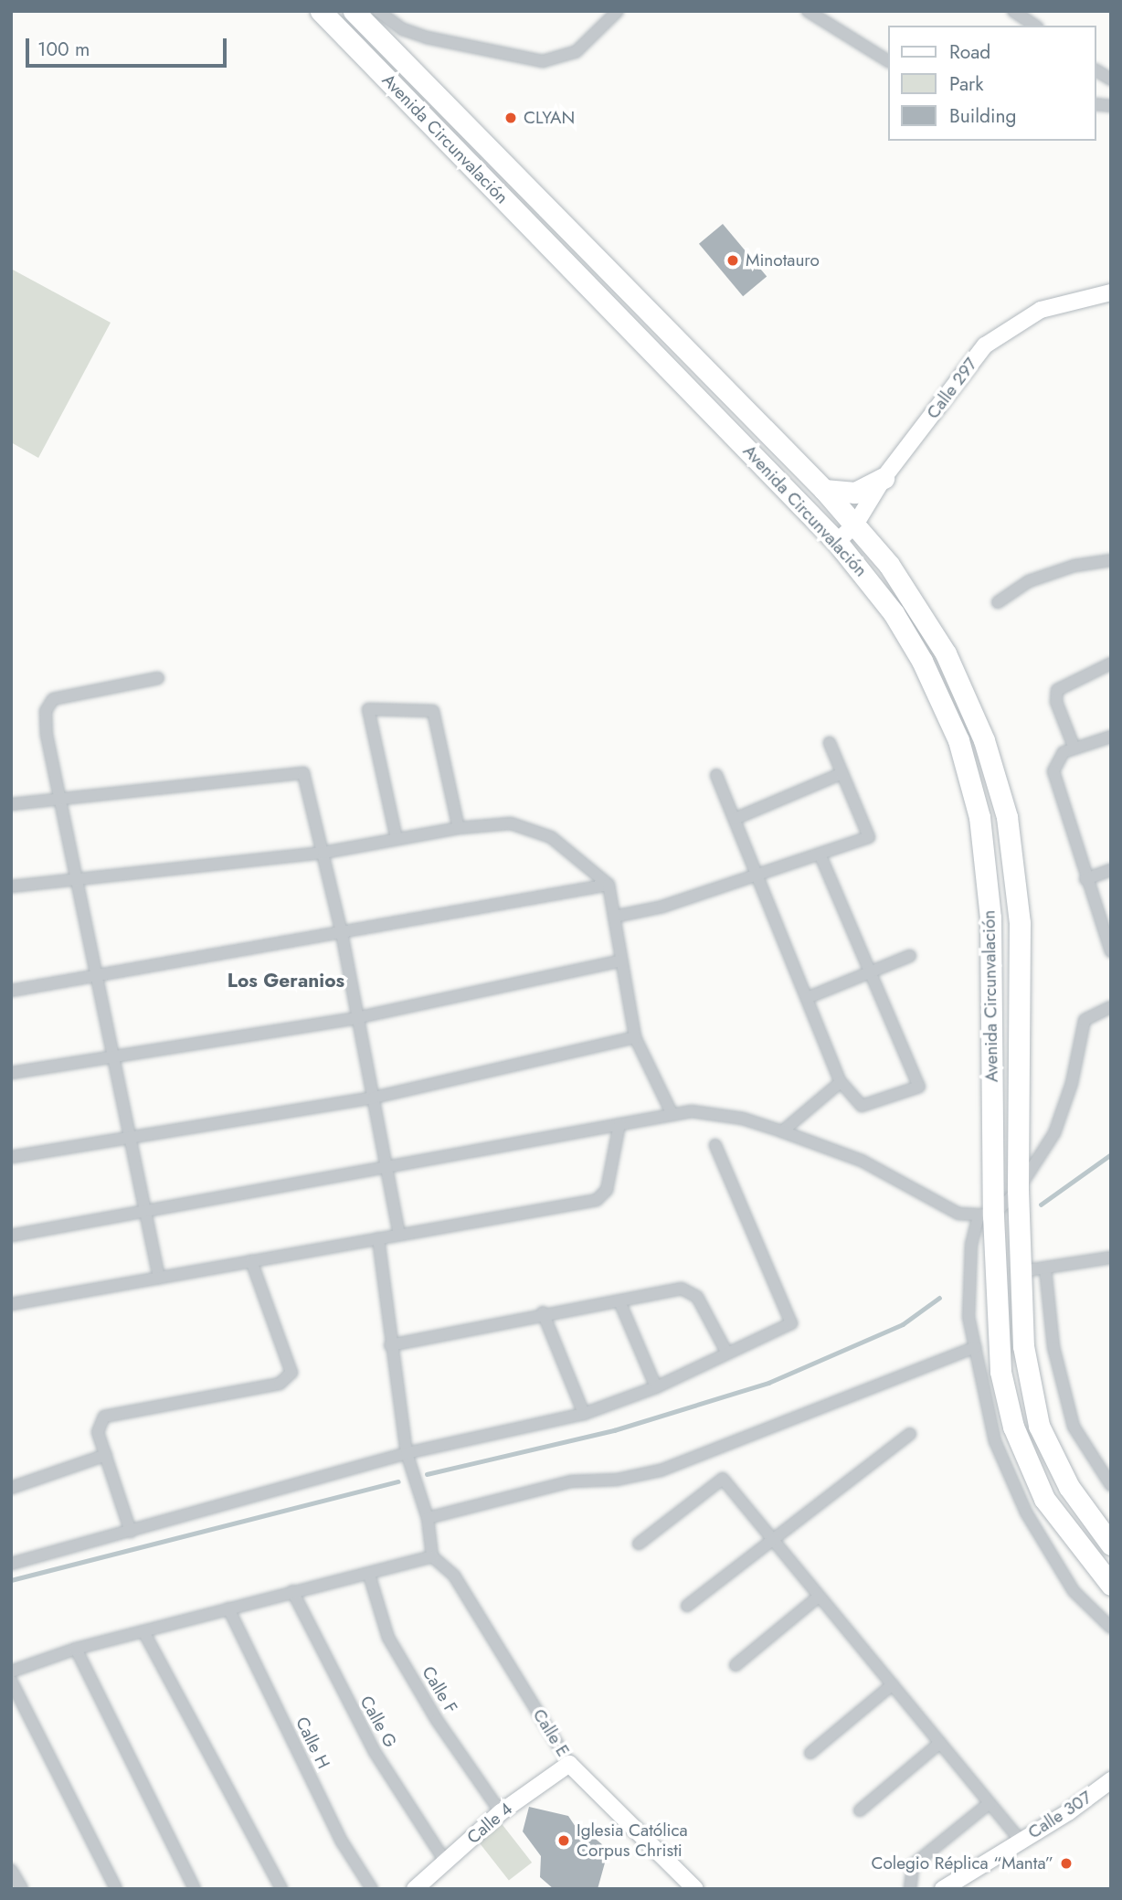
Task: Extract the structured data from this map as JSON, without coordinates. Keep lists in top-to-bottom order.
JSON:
{
  "streets": {
    "highway": ["Avenida Circunvalación"],
    "street": [
      "Calle 297",
      "Calle F",
      "Calle G",
      "Calle E",
      "Calle H",
      "Calle 307",
      "Calle 4"
    ]
  },
  "crossings": [
    ["Avenida Circunvalación", "Calle 297"],
    ["Calle F", "Calle 4"],
    ["Calle G", "Calle 4"],
    ["Calle E", "Calle 4"]
  ],
  "districts": ["Los Geranios"],
  "places": [
    "CLYAN",
    "Minotauro",
    "Iglesia Católica Corpus Christi",
    "Colegio Réplica “Manta”"
  ],
  "legend": ["Road", "Park", "Building"],
  "scale_bar": "100 m"
}
